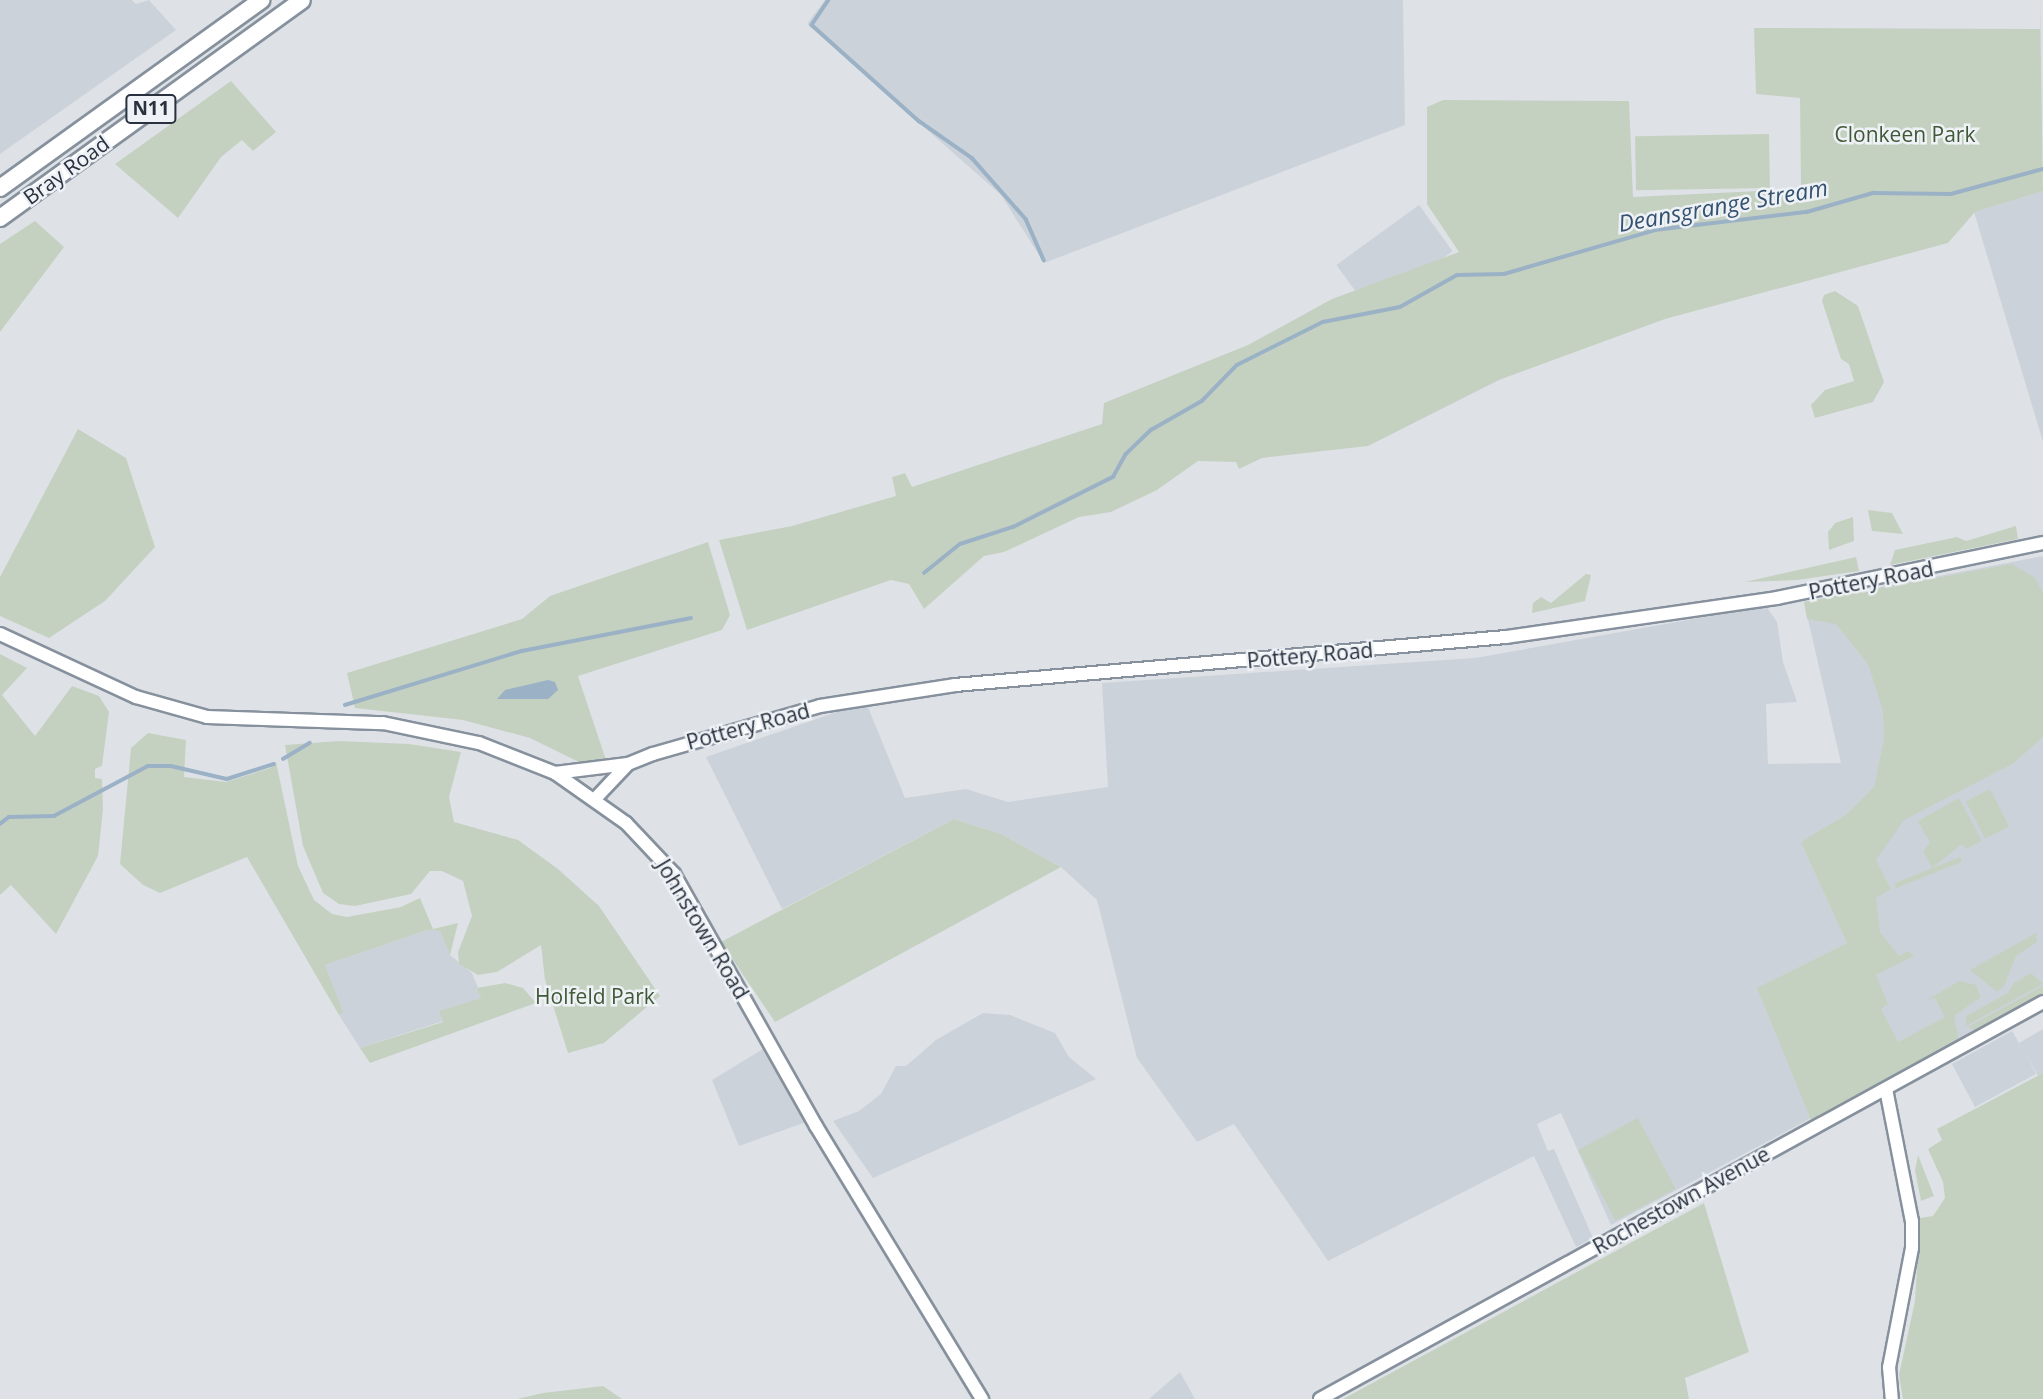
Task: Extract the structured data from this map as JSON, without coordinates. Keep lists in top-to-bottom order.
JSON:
{
  "streets": {
    "highway": ["N11", "Bray Road"],
    "street": ["Pottery Road", "Johnstown Road", "Rochestown Avenue"]
  },
  "crossings": [
    ["Pottery Road", "Johnstown Road"]
  ],
  "water": ["Deansgrange Stream"],
  "parks": ["Clonkeen Park", "Holfeld Park"]
}
